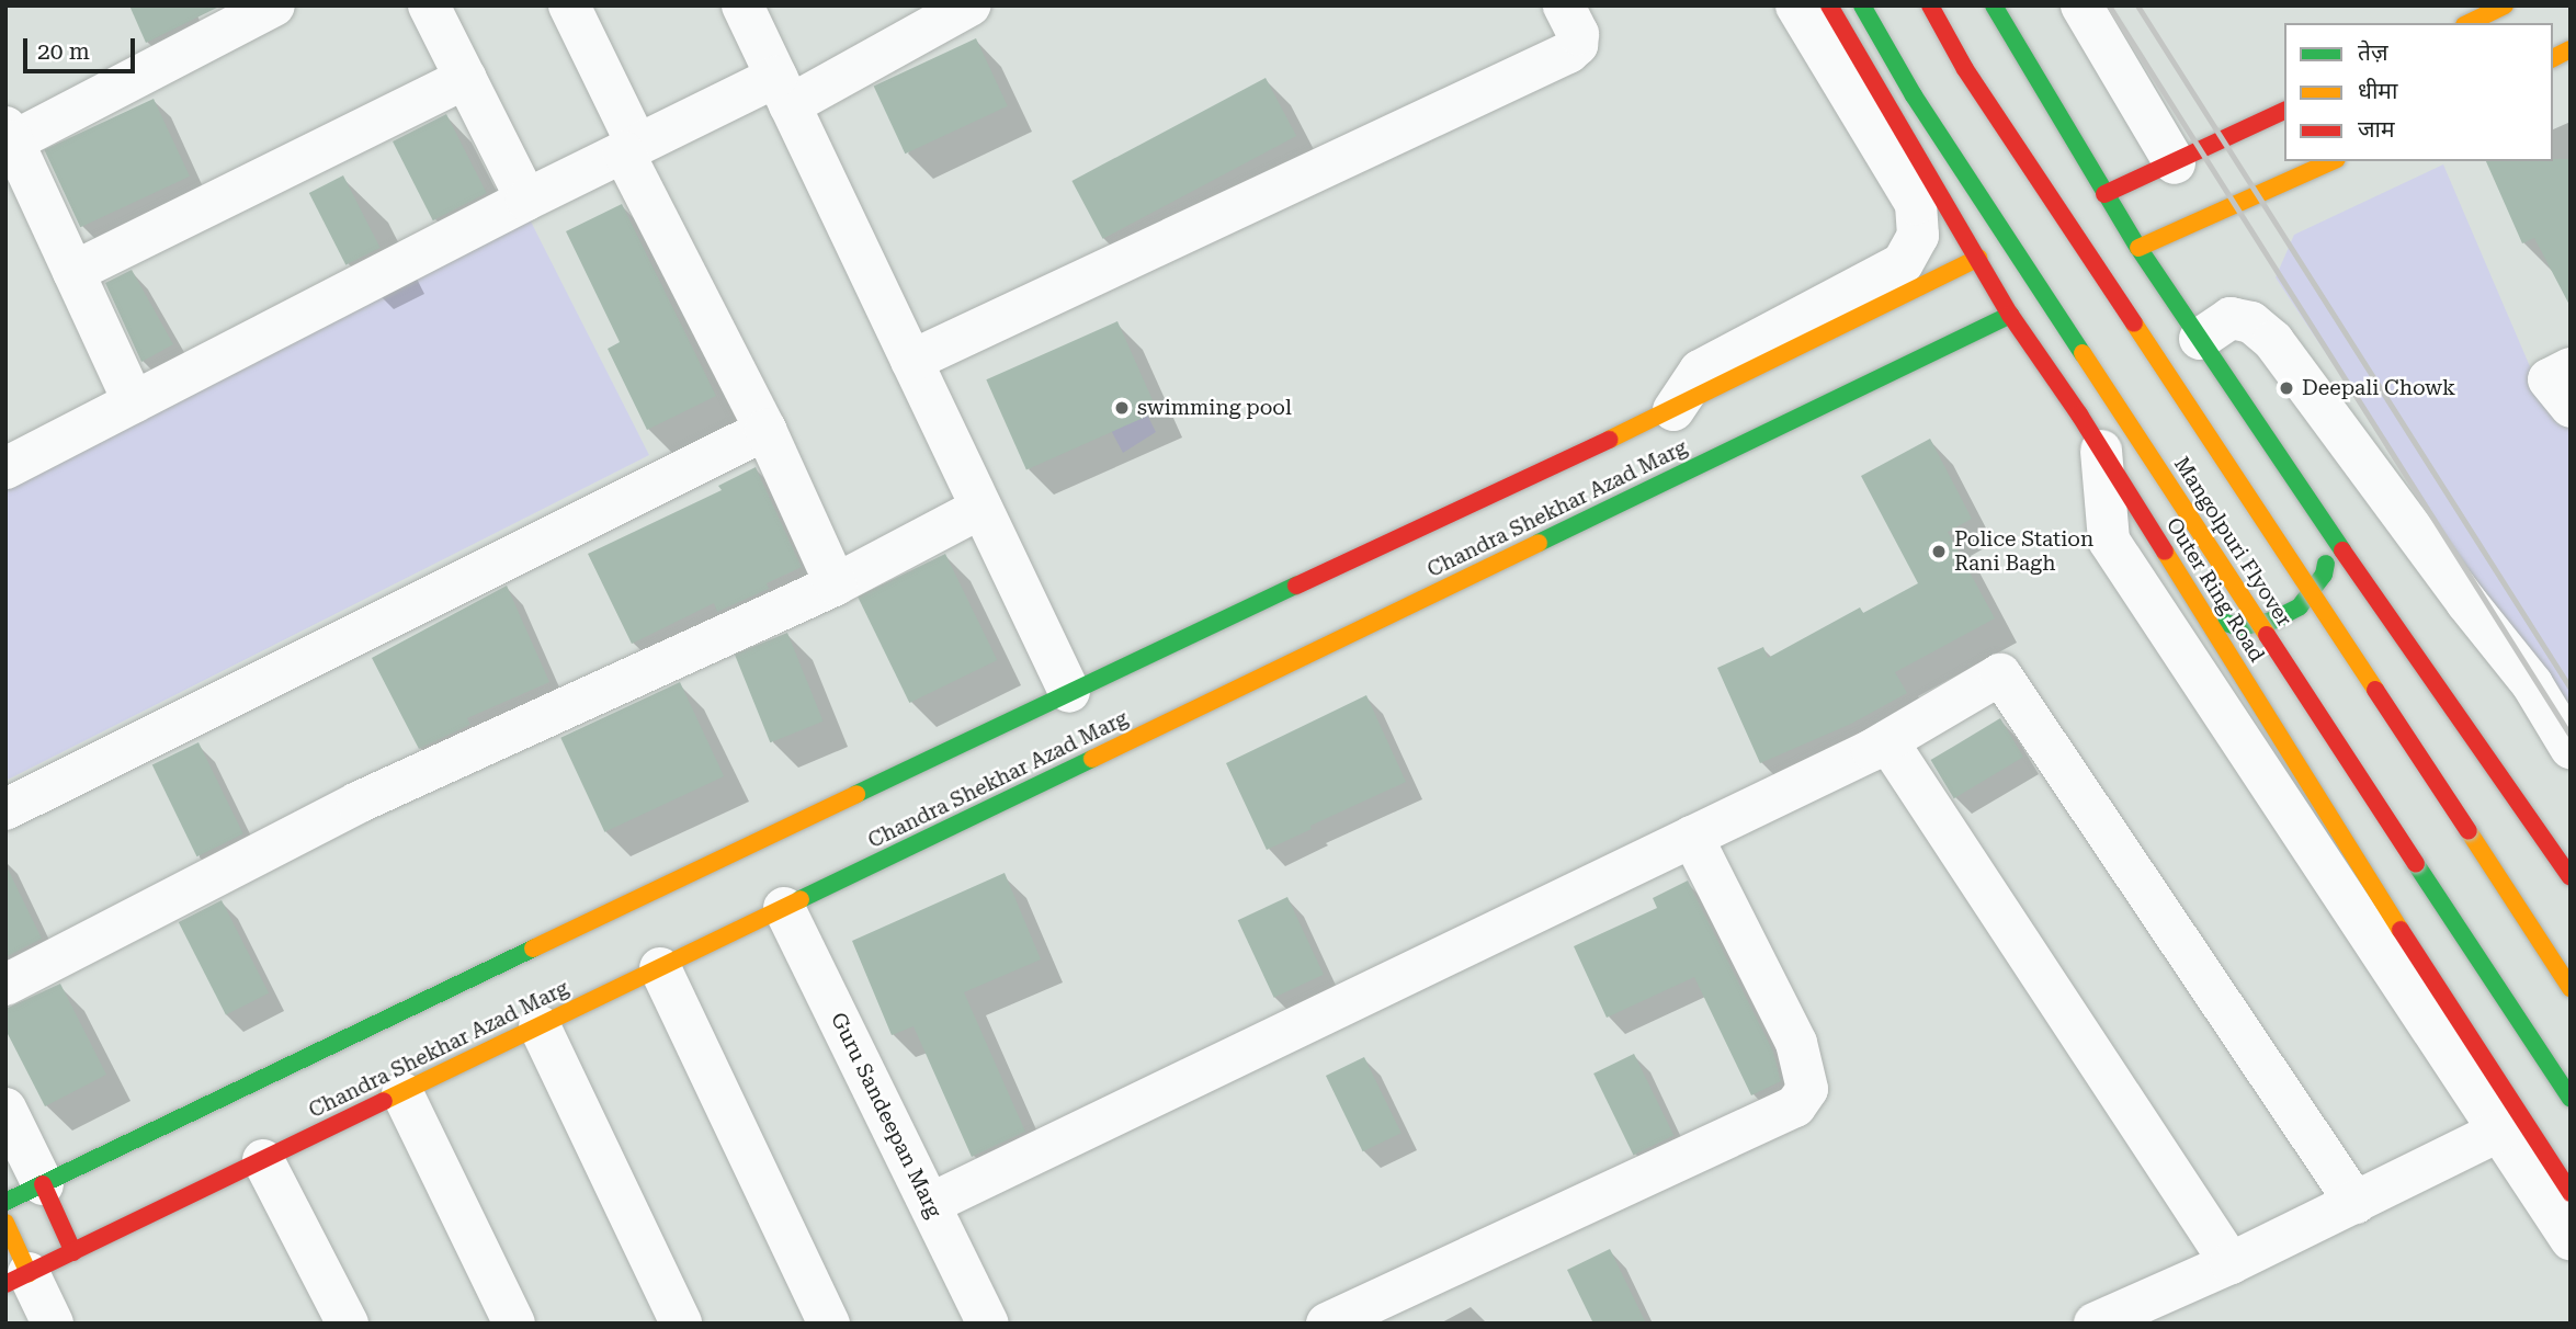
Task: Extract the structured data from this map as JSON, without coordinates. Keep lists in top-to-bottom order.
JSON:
{
  "streets": {
    "main road": ["Chandra Shekhar Azad Marg", "Mangolpuri Flyover", "Outer Ring Road"],
    "street": ["Guru Sandeepan Marg"]
  },
  "crossings": [
    ["Chandra Shekhar Azad Marg", "Outer Ring Road"],
    ["Chandra Shekhar Azad Marg", "Guru Sandeepan Marg"]
  ],
  "places": ["Deepali Chowk", "swimming pool", "Police Station Rani Bagh"],
  "legend": ["तेज़", "धीमा", "जाम"],
  "scale_bar": "20 m"
}
